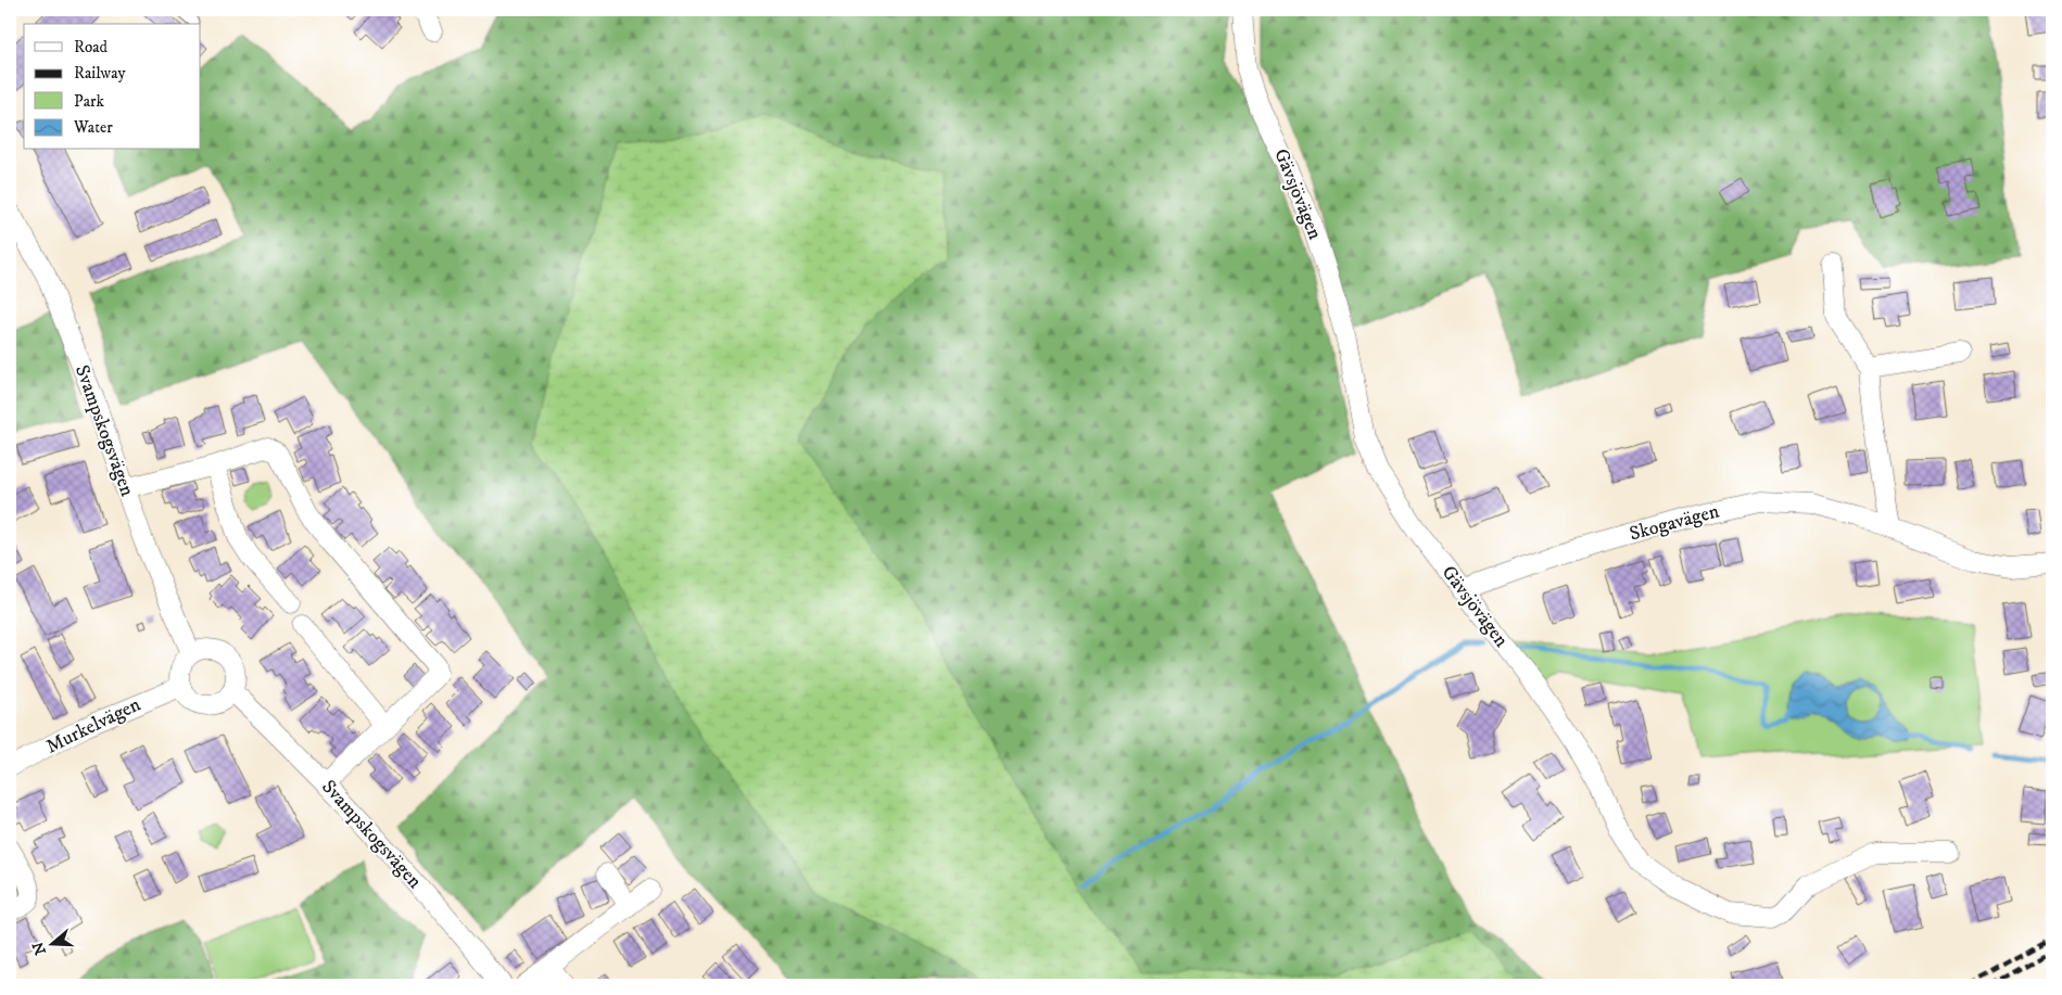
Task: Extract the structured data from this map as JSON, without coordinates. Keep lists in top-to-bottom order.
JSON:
{
  "streets": {
    "street": [
      "Gävsjövägen",
      "Svampskogsvägen",
      "Skogavägen",
      "Murkelvägen"
    ]
  },
  "crossings": [
    ["Gävsjövägen", "Skogavägen"],
    ["Svampskogsvägen", "Murkelvägen"]
  ],
  "legend": [
    "Road",
    "Railway",
    "Park",
    "Water"
  ],
  "north": "left"
}
